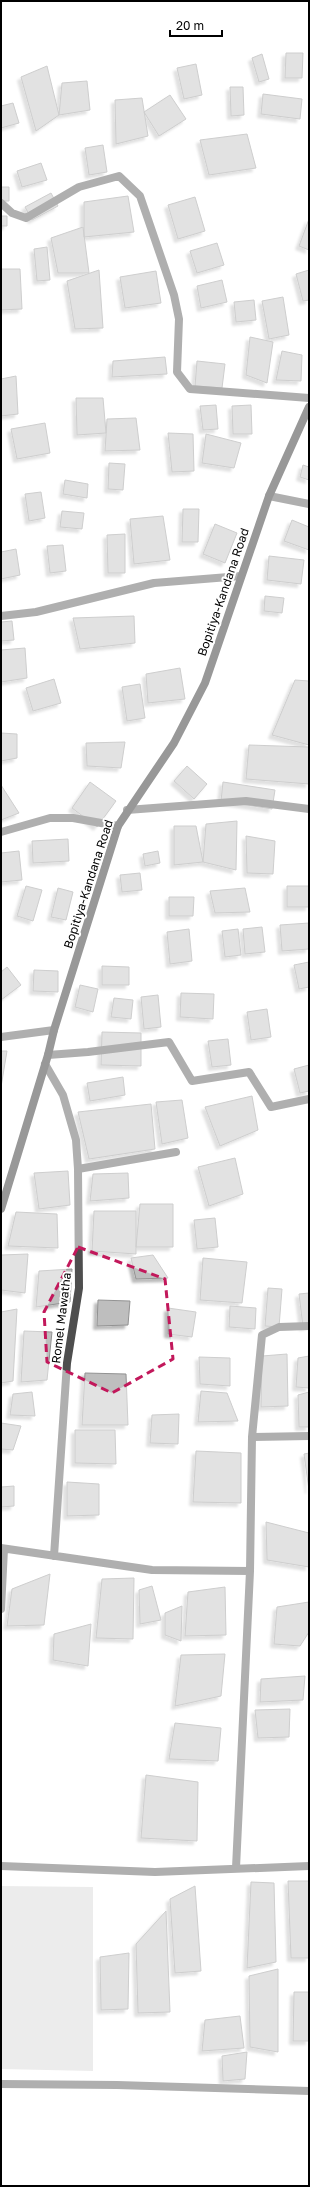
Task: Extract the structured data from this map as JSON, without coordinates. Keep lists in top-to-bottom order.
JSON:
{
  "streets": {
    "street": ["Bopitiya-Kandana Road", "Romel Mawatha"]
  },
  "crossings": [
    ["Bopitiya-Kandana Road", "Romel Mawatha"]
  ],
  "scale_bar": "20 m"
}
